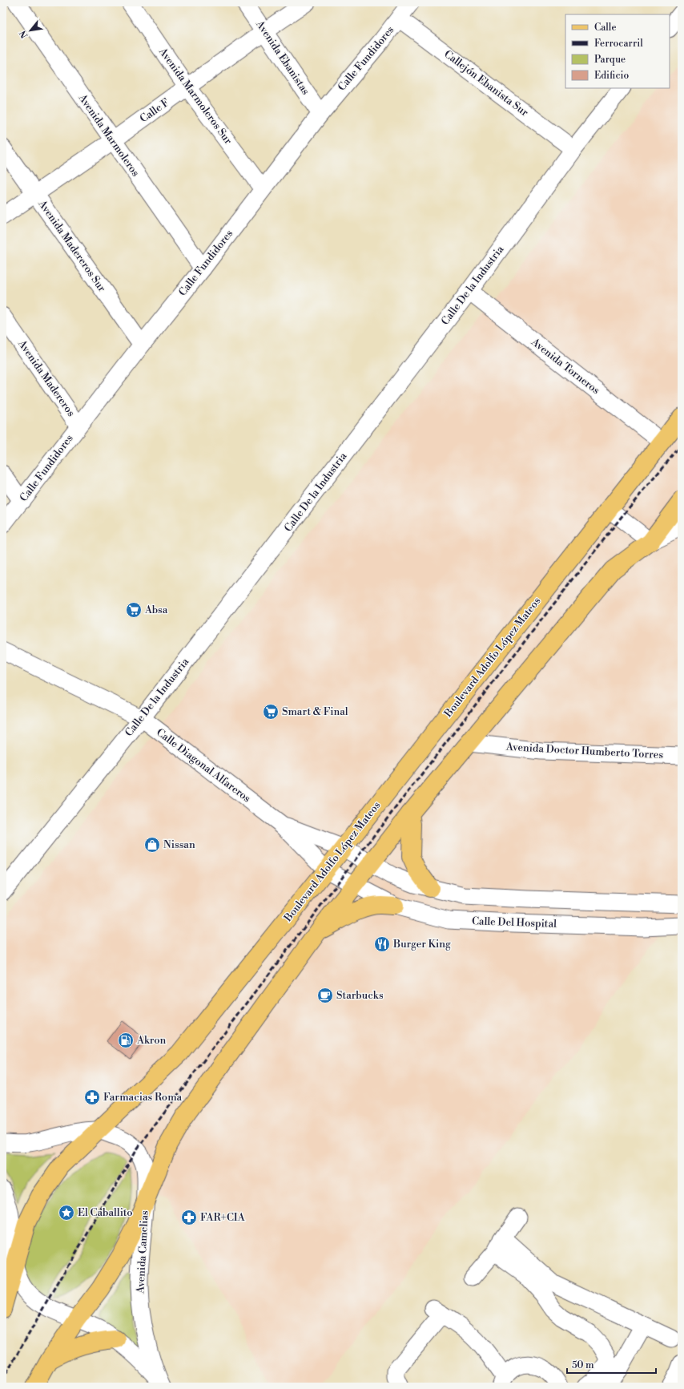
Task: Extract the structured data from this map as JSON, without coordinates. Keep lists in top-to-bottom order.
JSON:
{
  "streets": {
    "main road": ["Boulevard Adolfo López Mateos"],
    "street": [
      "Avenida Ebanistas",
      "Calle Fundidores",
      "Callejón Ebanista Sur",
      "Avenida Marmoleros Sur",
      "Calle F",
      "Avenida Marmoleros",
      "Avenida Madereros Sur",
      "Calle De la Industria",
      "Avenida Torneros",
      "Avenida Madereros",
      "Avenida Doctor Humberto Torres",
      "Calle Diagonal Alfareros",
      "Calle Del Hospital",
      "Avenida Camelias"
    ]
  },
  "crossings": [
    ["Avenida Ebanistas", "Calle Fundidores"],
    ["Avenida Ebanistas", "Calle F"],
    ["Calle Fundidores", "Callejón Ebanista Sur"],
    ["Calle Fundidores", "Avenida Marmoleros Sur"],
    ["Calle Fundidores", "Avenida Marmoleros"],
    ["Calle Fundidores", "Avenida Madereros Sur"],
    ["Calle Fundidores", "Avenida Madereros"],
    ["Callejón Ebanista Sur", "Calle De la Industria"],
    ["Avenida Marmoleros Sur", "Calle F"],
    ["Calle F", "Avenida Marmoleros"],
    ["Calle F", "Avenida Madereros Sur"],
    ["Calle De la Industria", "Avenida Torneros"],
    ["Calle De la Industria", "Calle Diagonal Alfareros"],
    ["Avenida Torneros", "Boulevard Adolfo López Mateos"],
    ["Boulevard Adolfo López Mateos", "Calle Diagonal Alfareros"],
    ["Boulevard Adolfo López Mateos", "Avenida Camelias"],
    ["Calle Diagonal Alfareros", "Calle Del Hospital"]
  ],
  "places": {
    "supermarket": ["Absa", "Smart & Final"],
    "shop": ["Nissan"],
    "restaurant": ["Burger King"],
    "cafe": ["Starbucks"],
    "fuel station": ["Akron"],
    "pharmacy": ["Farmacias Roma", "FAR+CIA"],
    "place": ["El Caballito"]
  },
  "legend": [
    "Calle",
    "Ferrocarril",
    "Parque",
    "Edificio"
  ],
  "scale_bar": "50 m",
  "north": "bottom left"
}
